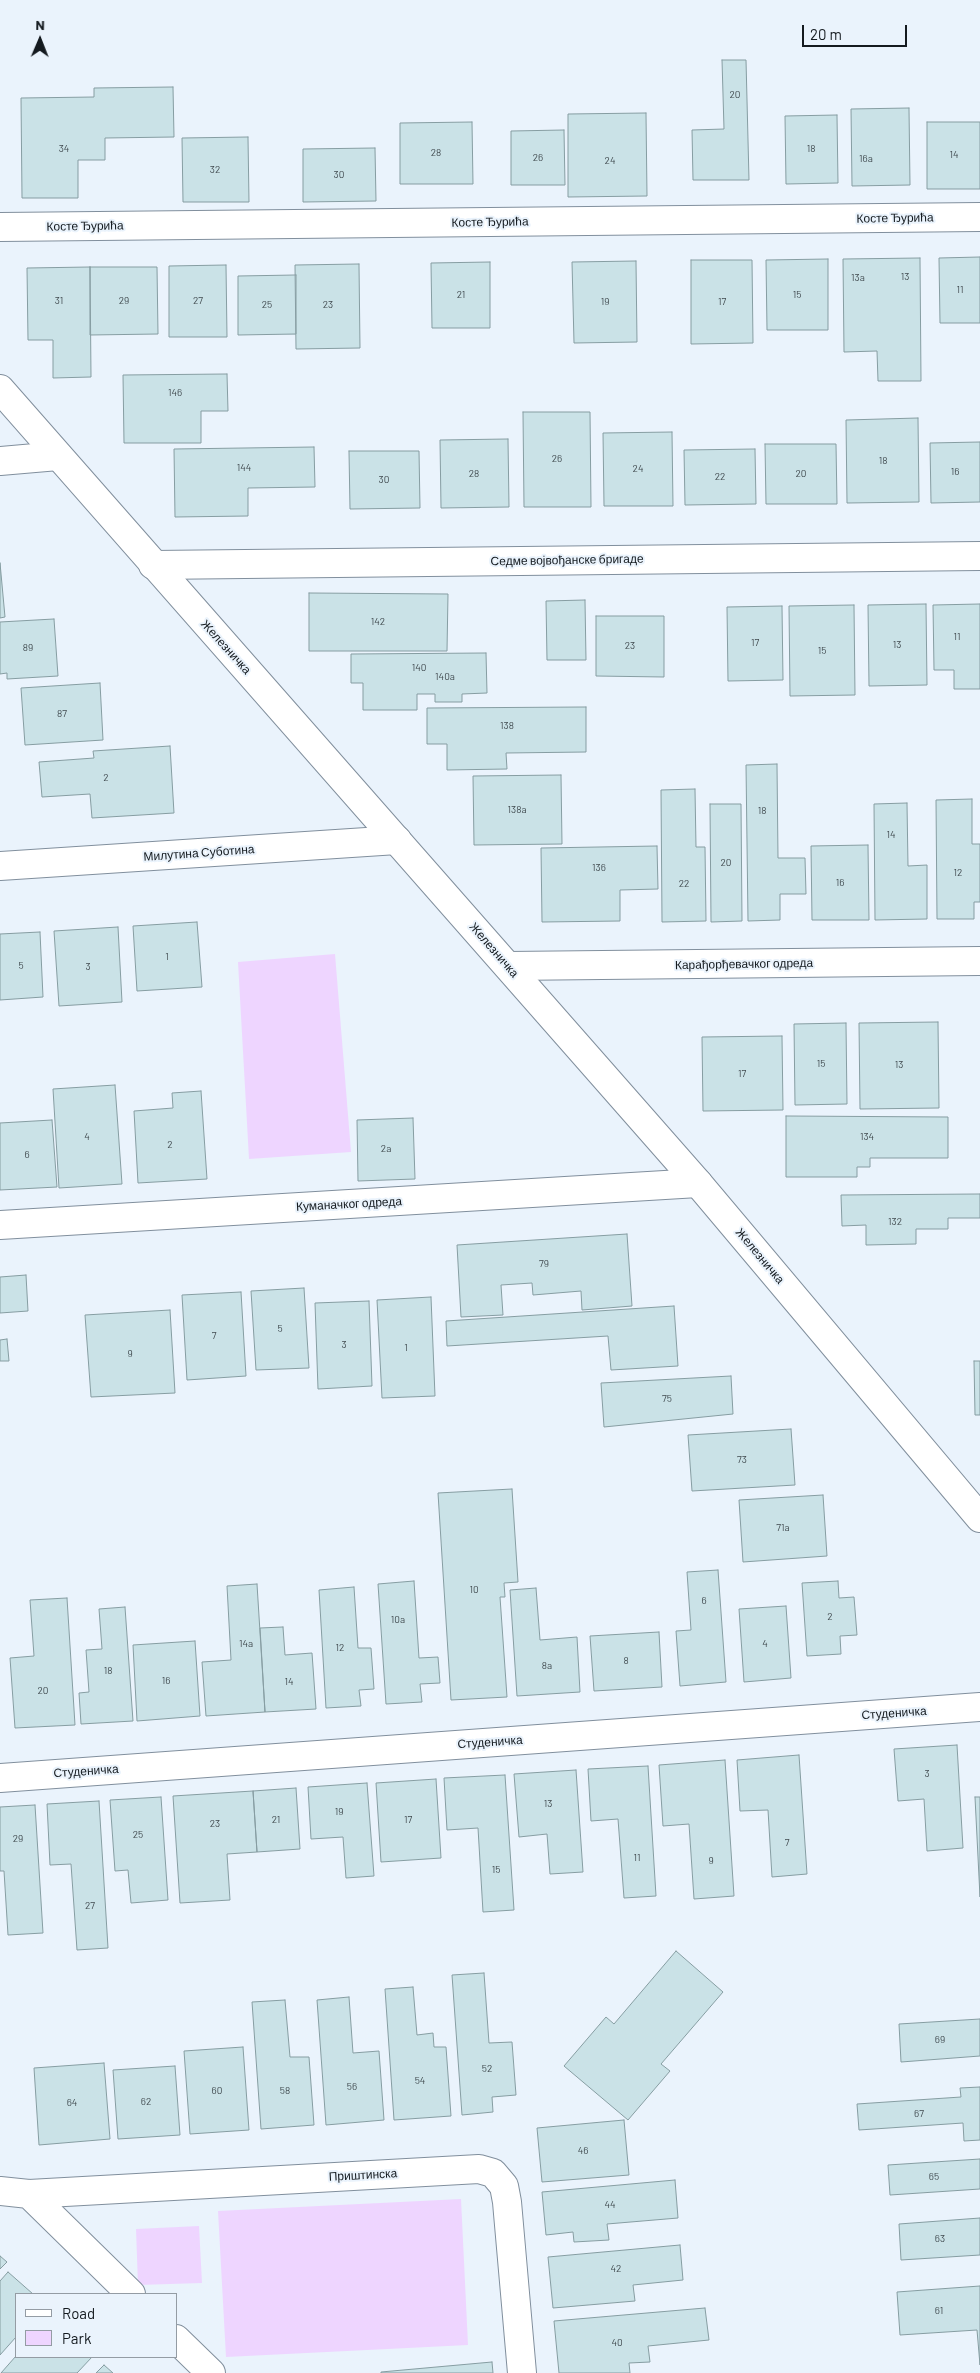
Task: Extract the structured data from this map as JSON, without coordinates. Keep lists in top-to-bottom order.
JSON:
{
  "streets": {
    "street": [
      "Косте Ђурића",
      "Седме војвођанске бригаде",
      "Железничка",
      "Милутина Суботина",
      "Карађорђевачког одреда",
      "Куманачког одреда",
      "Студеничка",
      "Приштинска"
    ]
  },
  "crossings": [
    ["Седме војвођанске бригаде", "Железничка"],
    ["Железничка", "Милутина Суботина"],
    ["Железничка", "Карађорђевачког одреда"],
    ["Железничка", "Куманачког одреда"]
  ],
  "house_numbers": [
    "20",
    "34",
    "18",
    "28",
    "14",
    "26",
    "16a",
    "24",
    "32",
    "30",
    "13",
    "13a",
    "11",
    "21",
    "15",
    "31",
    "29",
    "27",
    "19",
    "17",
    "25",
    "23",
    "146",
    "26",
    "18",
    "144",
    "24",
    "16",
    "28",
    "20",
    "22",
    "30",
    "142",
    "11",
    "17",
    "13",
    "23",
    "89",
    "15",
    "140",
    "140a",
    "87",
    "138",
    "2",
    "138a",
    "18",
    "14",
    "20",
    "136",
    "12",
    "16",
    "22",
    "1",
    "5",
    "3",
    "15",
    "13",
    "17",
    "4",
    "134",
    "2",
    "2a",
    "6",
    "132",
    "79",
    "5",
    "7",
    "3",
    "1",
    "9",
    "75",
    "73",
    "71a",
    "10",
    "6",
    "2",
    "10a",
    "14a",
    "4",
    "12",
    "8",
    "8a",
    "18",
    "16",
    "14",
    "20",
    "3",
    "13",
    "19",
    "21",
    "17",
    "23",
    "25",
    "29",
    "7",
    "11",
    "9",
    "15",
    "27",
    "69",
    "52",
    "54",
    "56",
    "60",
    "58",
    "62",
    "64",
    "67",
    "46",
    "65",
    "44",
    "63",
    "42",
    "61",
    "40"
  ],
  "legend": ["Road", "Park"],
  "scale_bar": "20 m",
  "north": "top"
}
